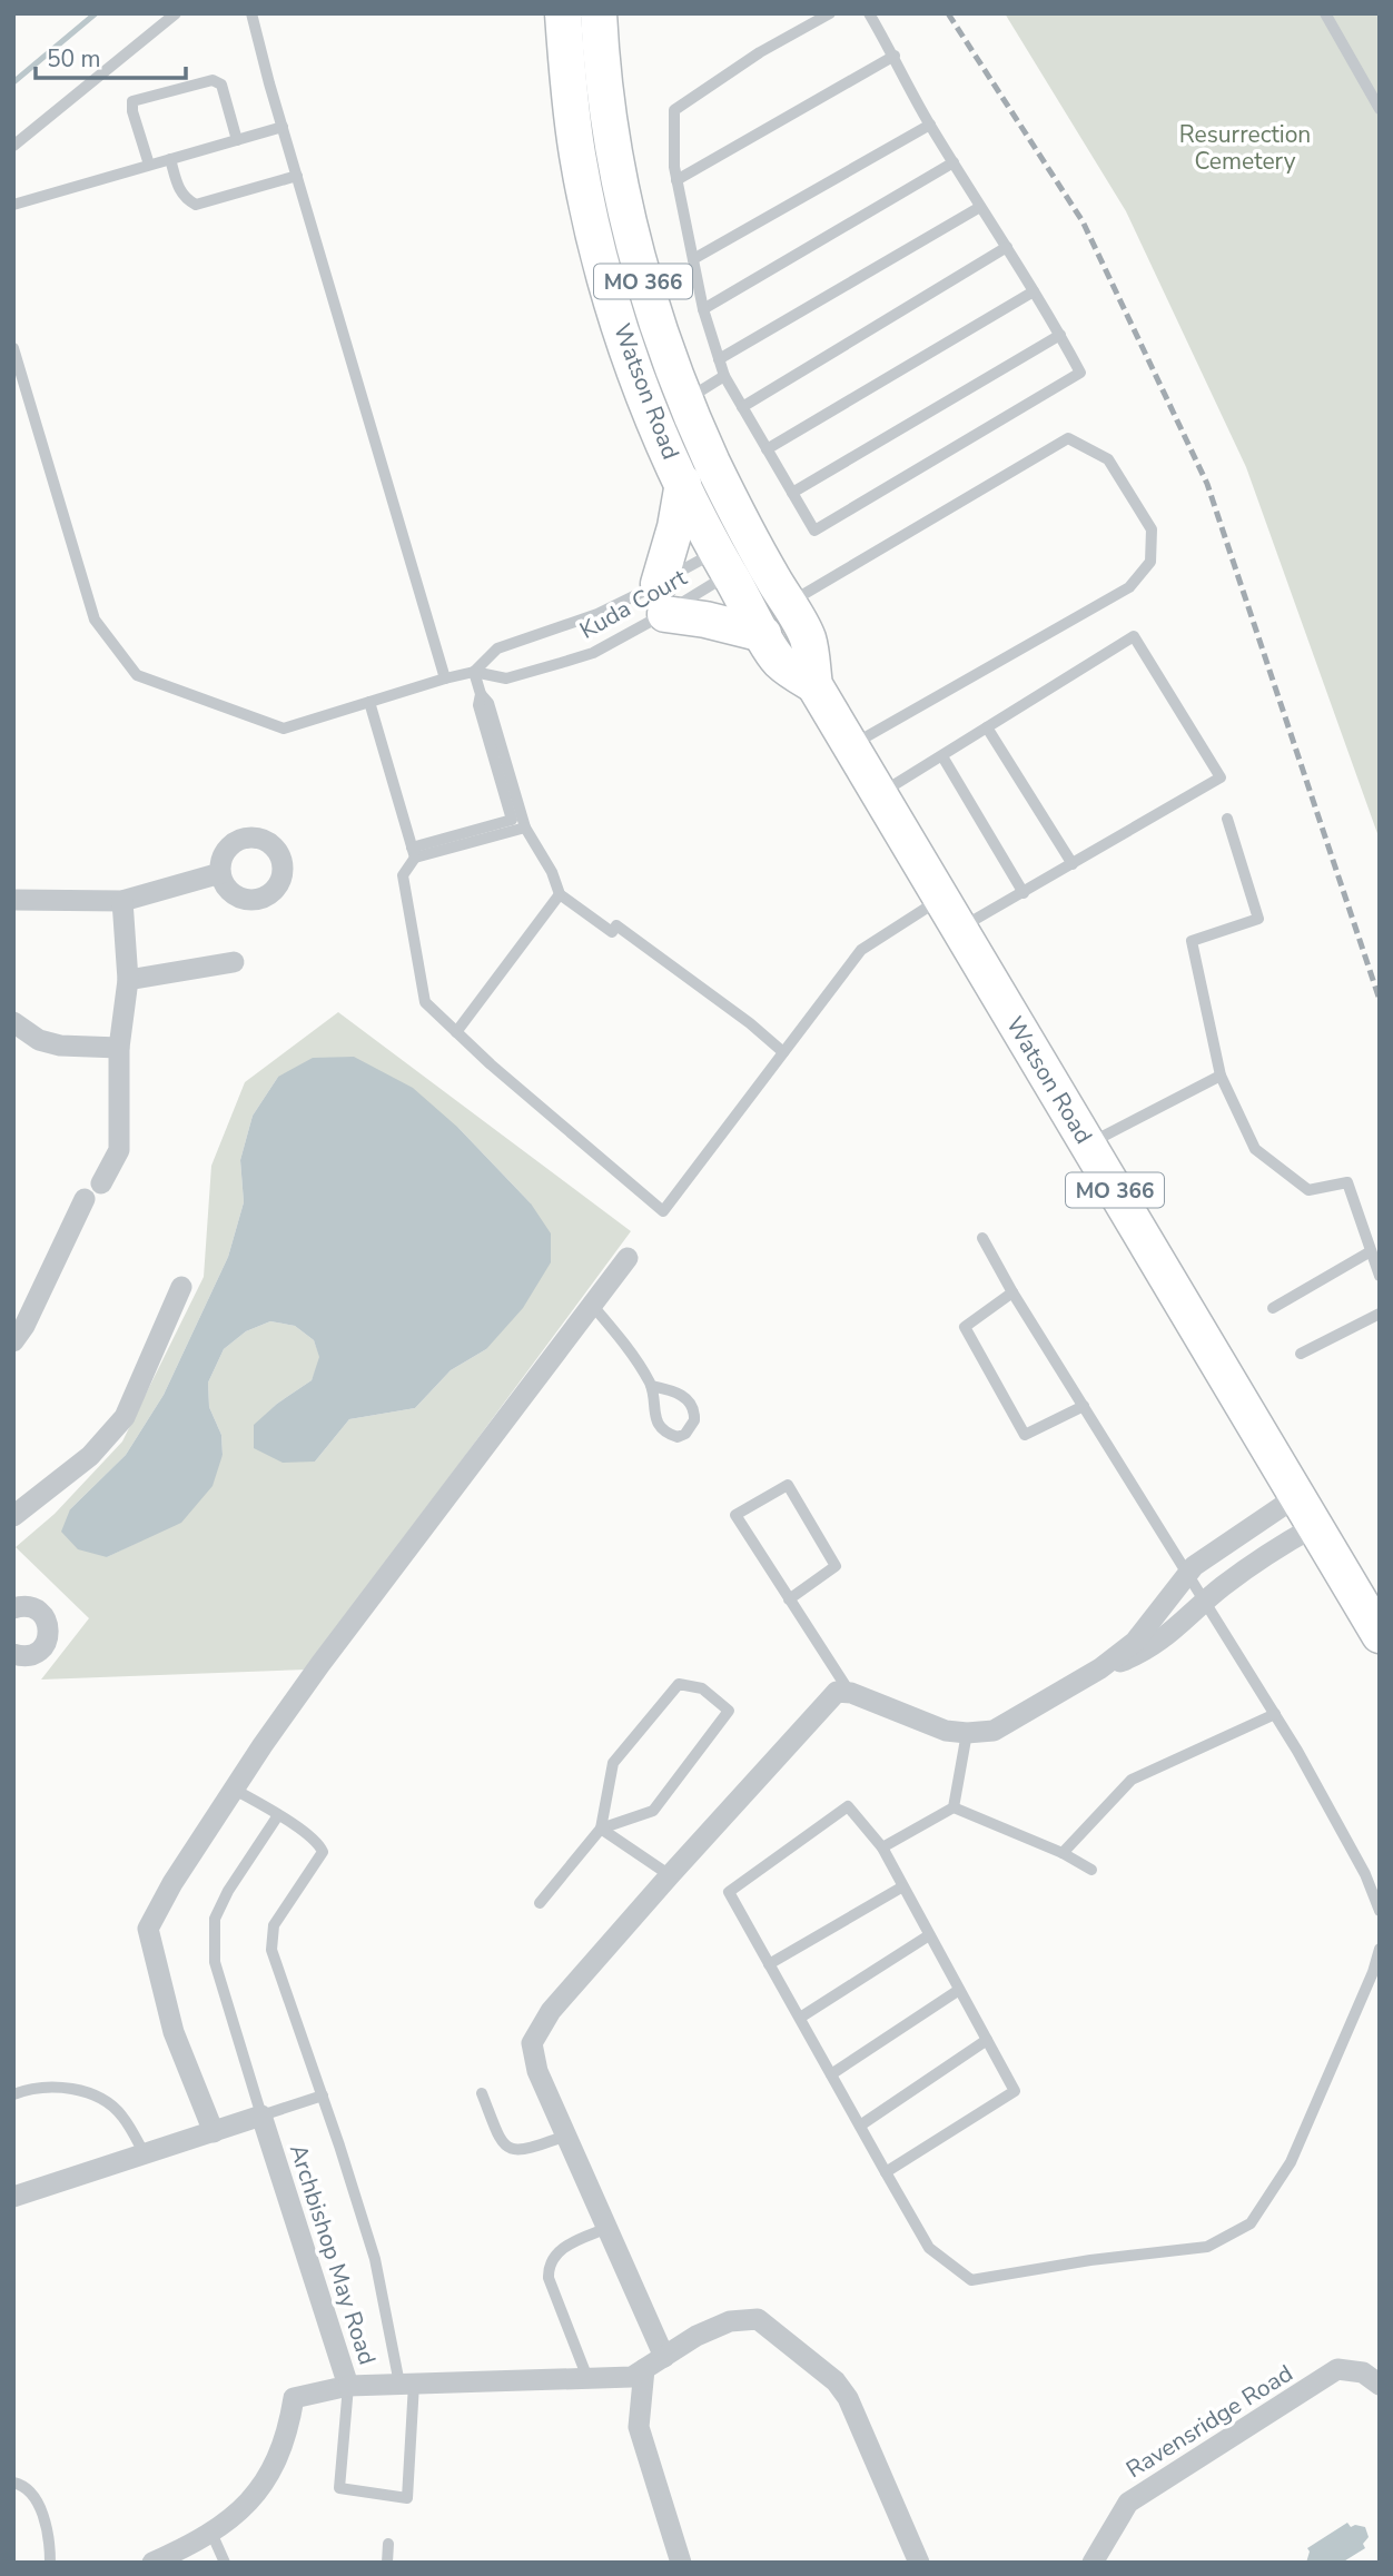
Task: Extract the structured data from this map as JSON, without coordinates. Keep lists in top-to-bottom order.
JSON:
{
  "streets": {
    "main road": ["MO 366", "Watson Road"],
    "street": ["Archbishop May Road", "Ravensridge Road"],
    "lane": ["Kuda Court"]
  },
  "crossings": [
    ["Watson Road", "Kuda Court"]
  ],
  "parks": ["Resurrection Cemetery"],
  "scale_bar": "50 m"
}
